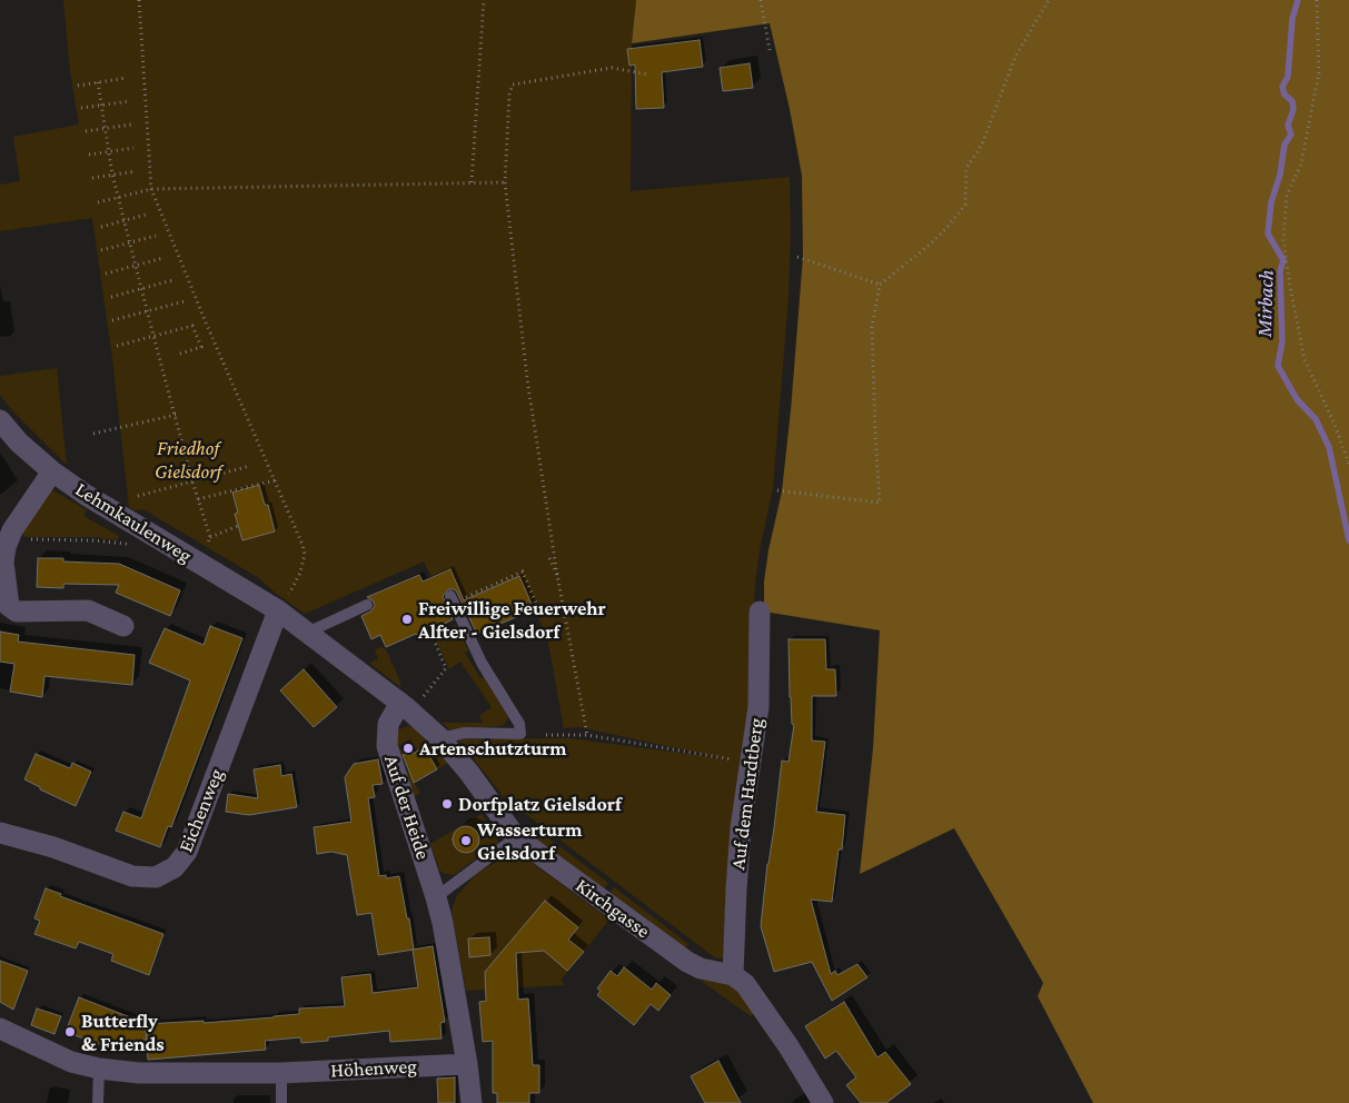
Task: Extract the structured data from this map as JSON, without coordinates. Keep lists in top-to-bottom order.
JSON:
{
  "streets": {
    "street": [
      "Lehmkaulenweg",
      "Auf dem Hardtberg",
      "Auf der Heide",
      "Eichenweg",
      "Kirchgasse",
      "Höhenweg"
    ]
  },
  "crossings": [
    ["Lehmkaulenweg", "Eichenweg"],
    ["Auf dem Hardtberg", "Kirchgasse"],
    ["Auf der Heide", "Kirchgasse"],
    ["Auf der Heide", "Höhenweg"]
  ],
  "water": ["Mirbach"],
  "parks": ["Friedhof Gielsdorf"],
  "places": [
    "Freiwillige Feuerwehr Alfter - Gielsdorf",
    "Artenschutzturm",
    "Dorfplatz Gielsdorf",
    "Wasserturm Gielsdorf",
    "Butterfly & Friends"
  ]
}
